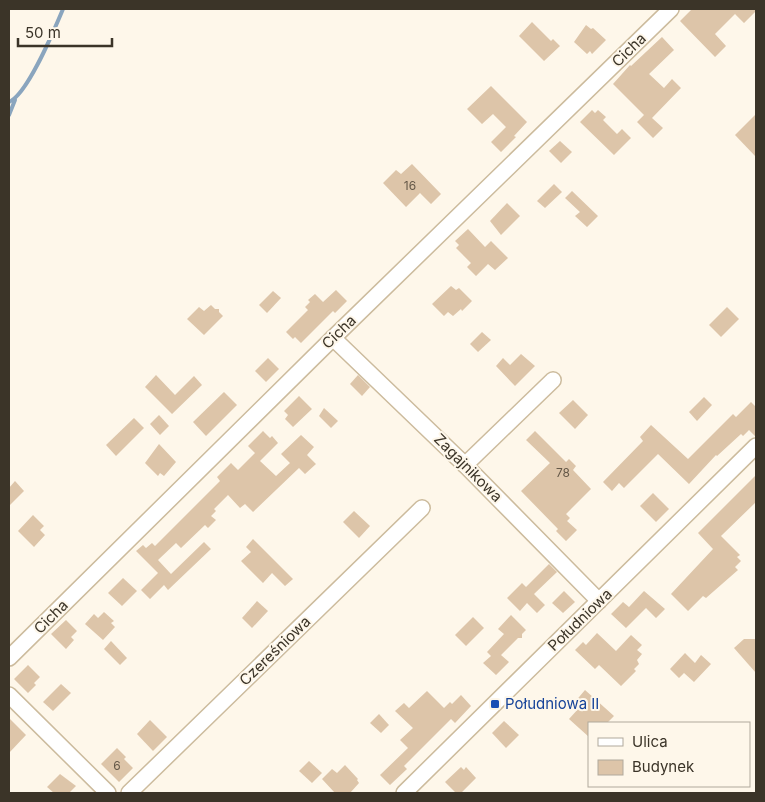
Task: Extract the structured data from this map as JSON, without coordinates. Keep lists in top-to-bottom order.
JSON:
{
  "streets": {
    "street": [
      "Cicha",
      "Zagajnikowa",
      "Południowa",
      "Czereśniowa"
    ]
  },
  "crossings": [
    ["Cicha", "Zagajnikowa"],
    ["Zagajnikowa", "Południowa"]
  ],
  "places": {
    "transit": ["Południowa II"]
  },
  "house_numbers": ["16", "78", "6"],
  "legend": ["Ulica", "Budynek"],
  "scale_bar": "50 m"
}
